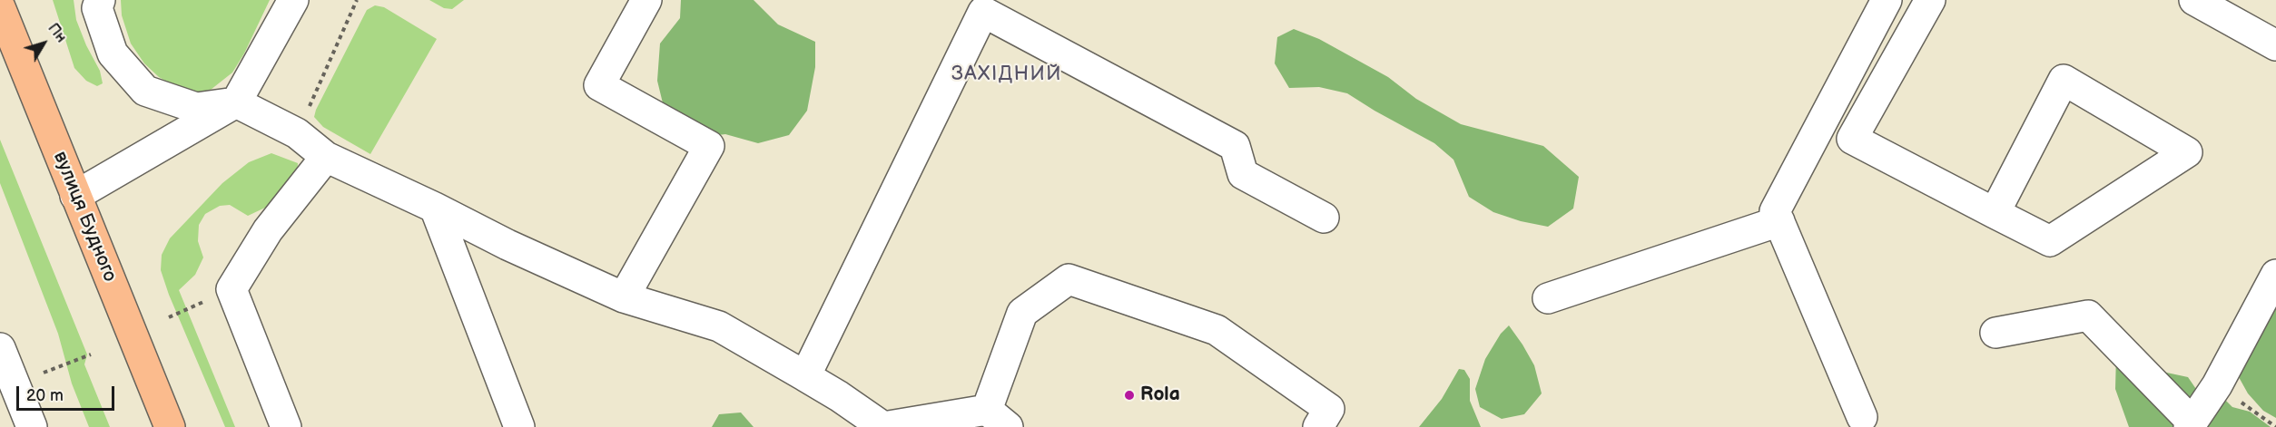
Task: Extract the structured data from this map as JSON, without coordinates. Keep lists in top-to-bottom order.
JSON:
{
  "streets": {
    "highway": ["вулиця Будного"]
  },
  "districts": ["ЗАХІДНИЙ"],
  "places": ["Rola"],
  "scale_bar": "20 m",
  "north": "top right"
}
